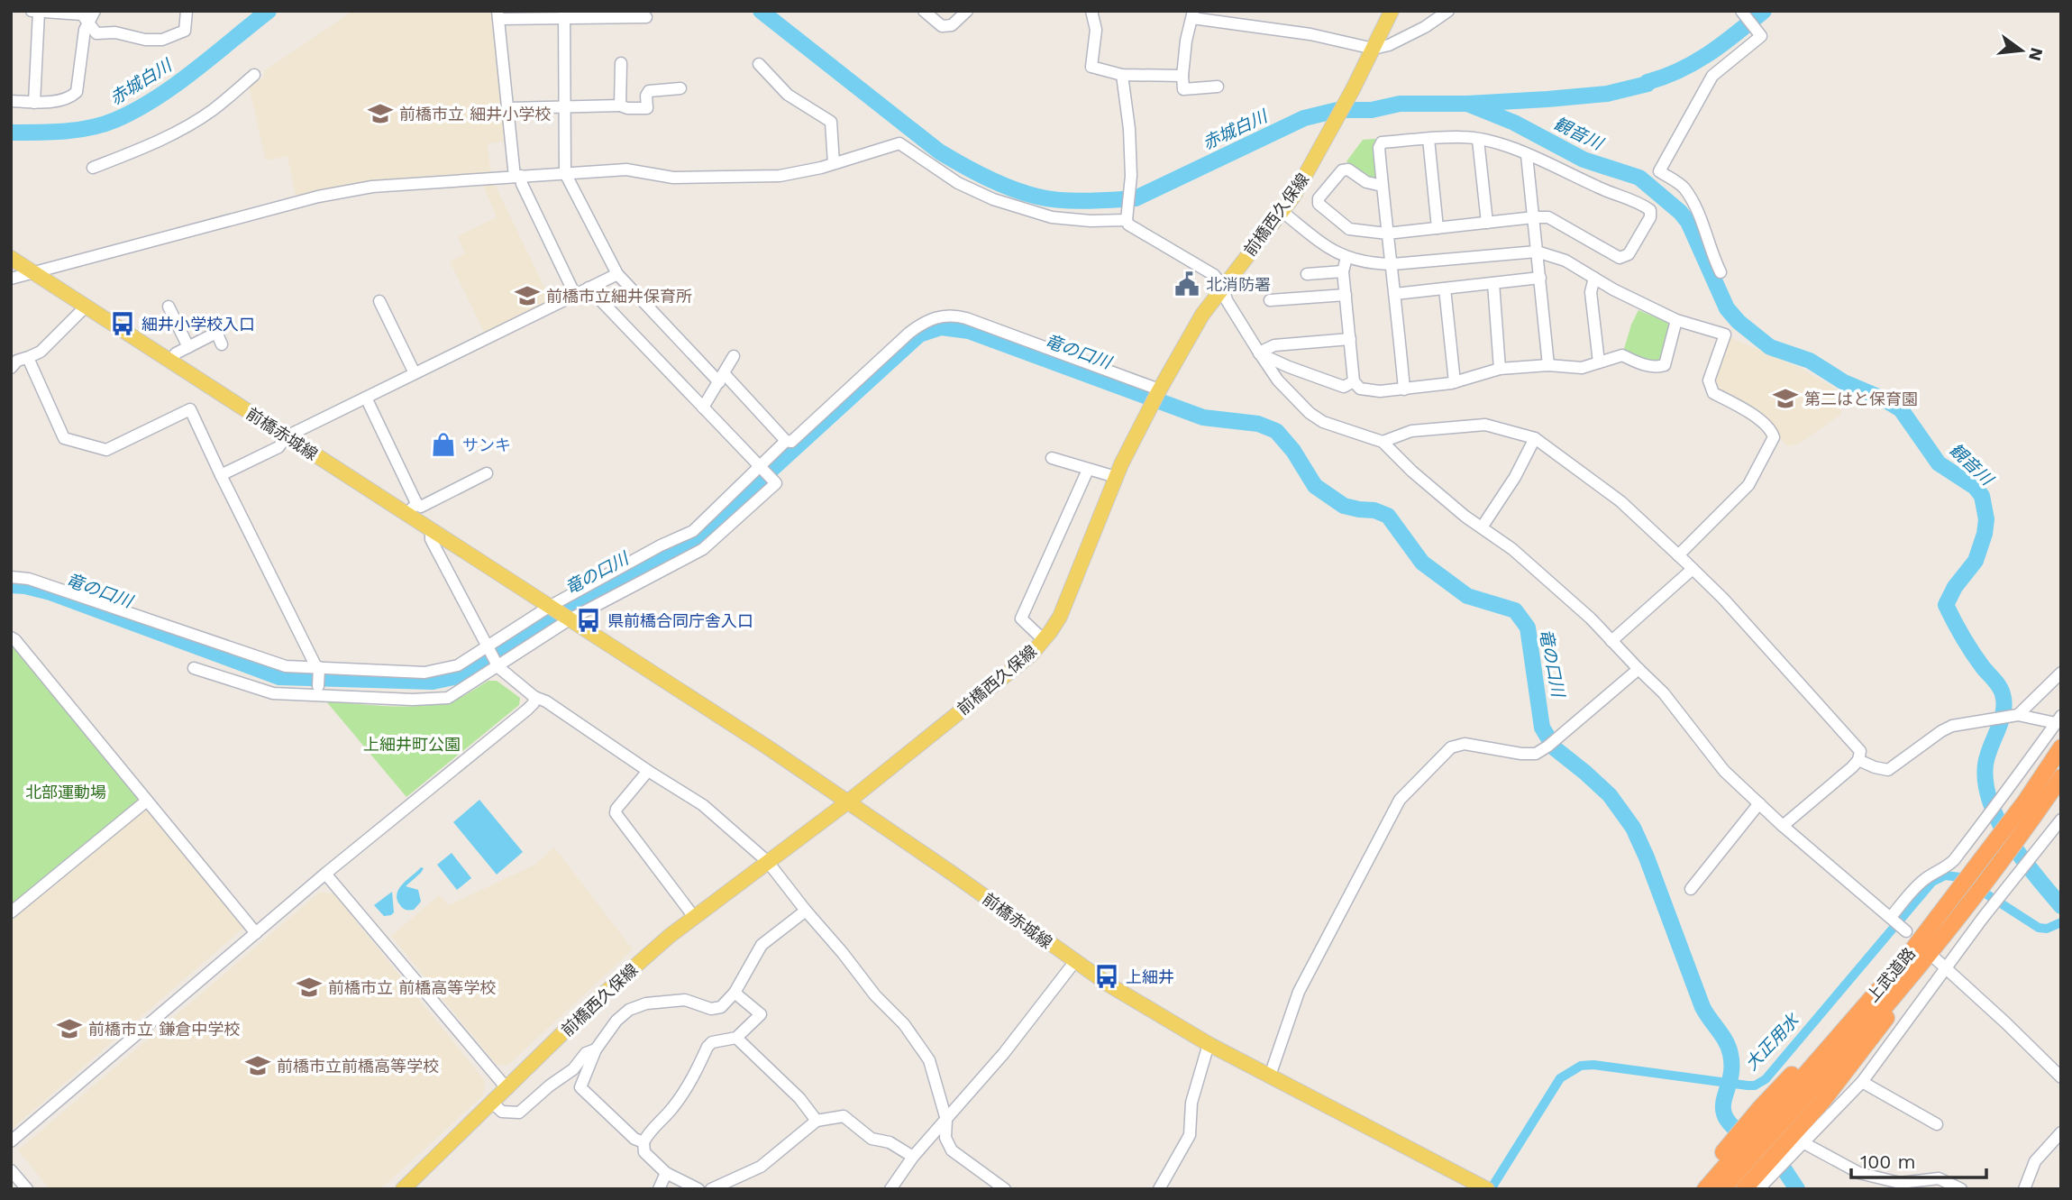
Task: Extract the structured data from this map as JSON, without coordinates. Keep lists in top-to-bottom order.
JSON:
{
  "streets": {
    "highway": ["上武道路"],
    "main road": ["前橋西久保線", "前橋赤城線"]
  },
  "crossings": [
    ["前橋西久保線", "前橋赤城線"]
  ],
  "water": [
    "赤城白川",
    "観音川",
    "竜の口川",
    "大正用水"
  ],
  "parks": ["上細井町公園", "北部運動場"],
  "places": {
    "school or university": [
      "前橋市立 細井小学校",
      "前橋市立細井保育所",
      "第二はと保育園",
      "前橋市立 前橋高等学校",
      "前橋市立 鎌倉中学校",
      "前橋市立前橋高等学校"
    ],
    "public building": ["北消防署"],
    "bus stop": ["細井小学校入口", "県前橋合同庁舎入口", "上細井"],
    "shop": ["サンキ"]
  },
  "scale_bar": "100 m",
  "north": "right"
}
